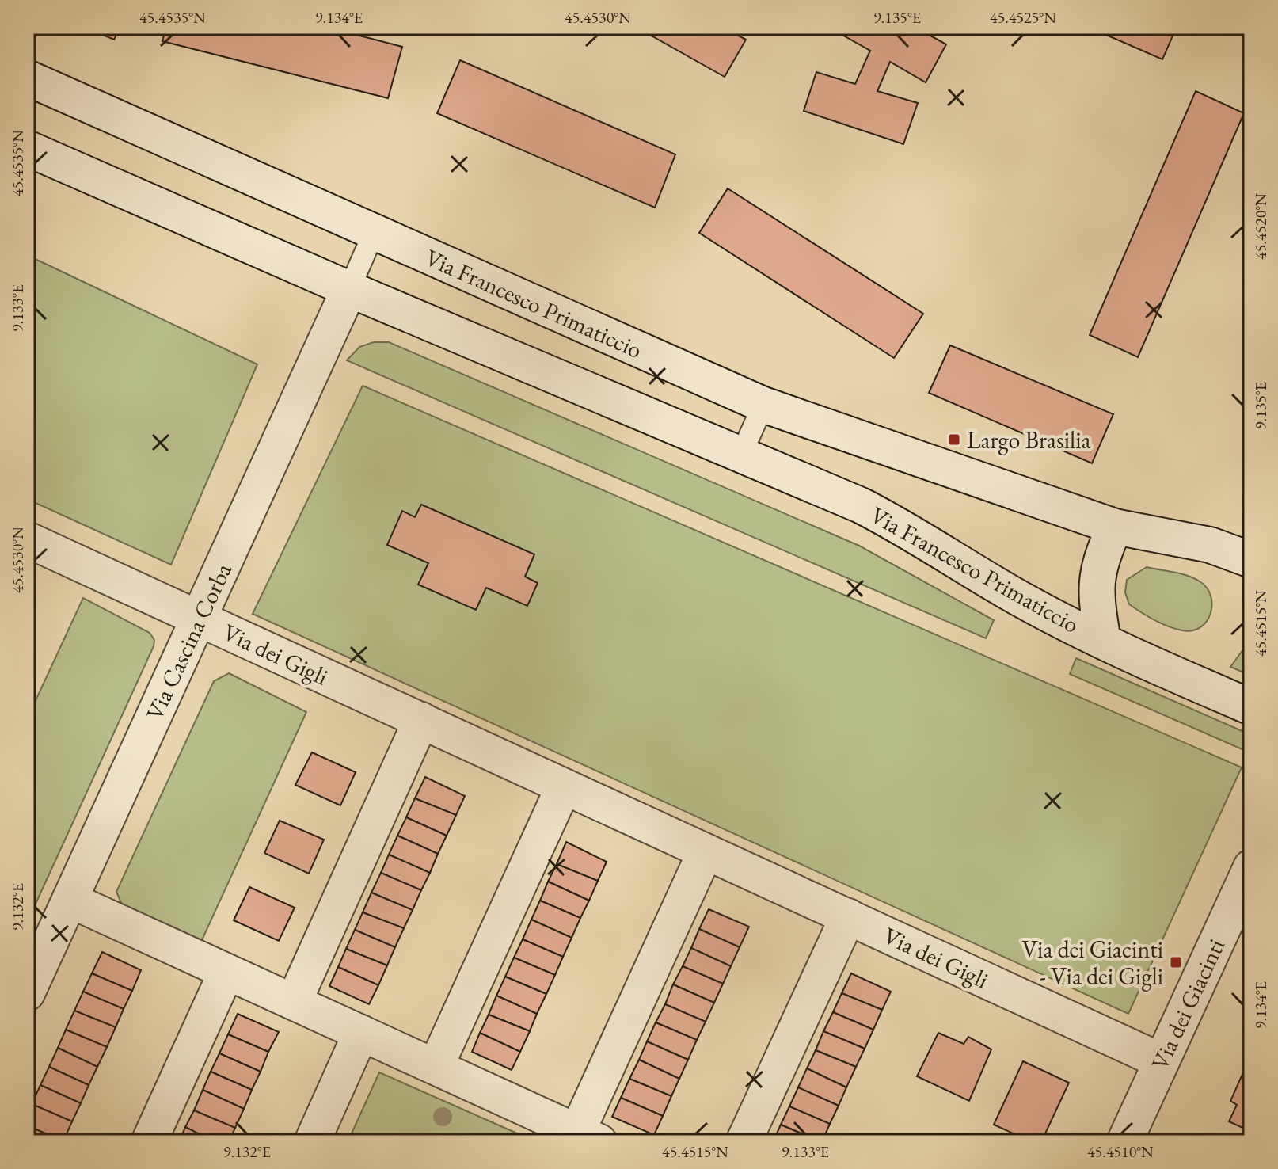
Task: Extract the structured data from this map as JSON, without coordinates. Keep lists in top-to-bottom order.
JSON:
{
  "streets": {
    "street": [
      "Via Francesco Primaticcio",
      "Via Cascina Corba",
      "Via dei Gigli",
      "Via dei Giacinti"
    ]
  },
  "crossings": [
    ["Via Francesco Primaticcio", "Via Cascina Corba"],
    ["Via Cascina Corba", "Via dei Gigli"],
    ["Via dei Gigli", "Via dei Giacinti"]
  ],
  "places": {
    "transit": ["Largo Brasilia", "Via dei Giacinti - Via dei Gigli"]
  },
  "coordinates": [
    "45.4535°N",
    "9.134°E",
    "45.4530°N",
    "9.135°E",
    "45.4525°N",
    "45.4520°N",
    "9.133°E",
    "45.4515°N",
    "9.132°E",
    "45.4510°N"
  ]
}
